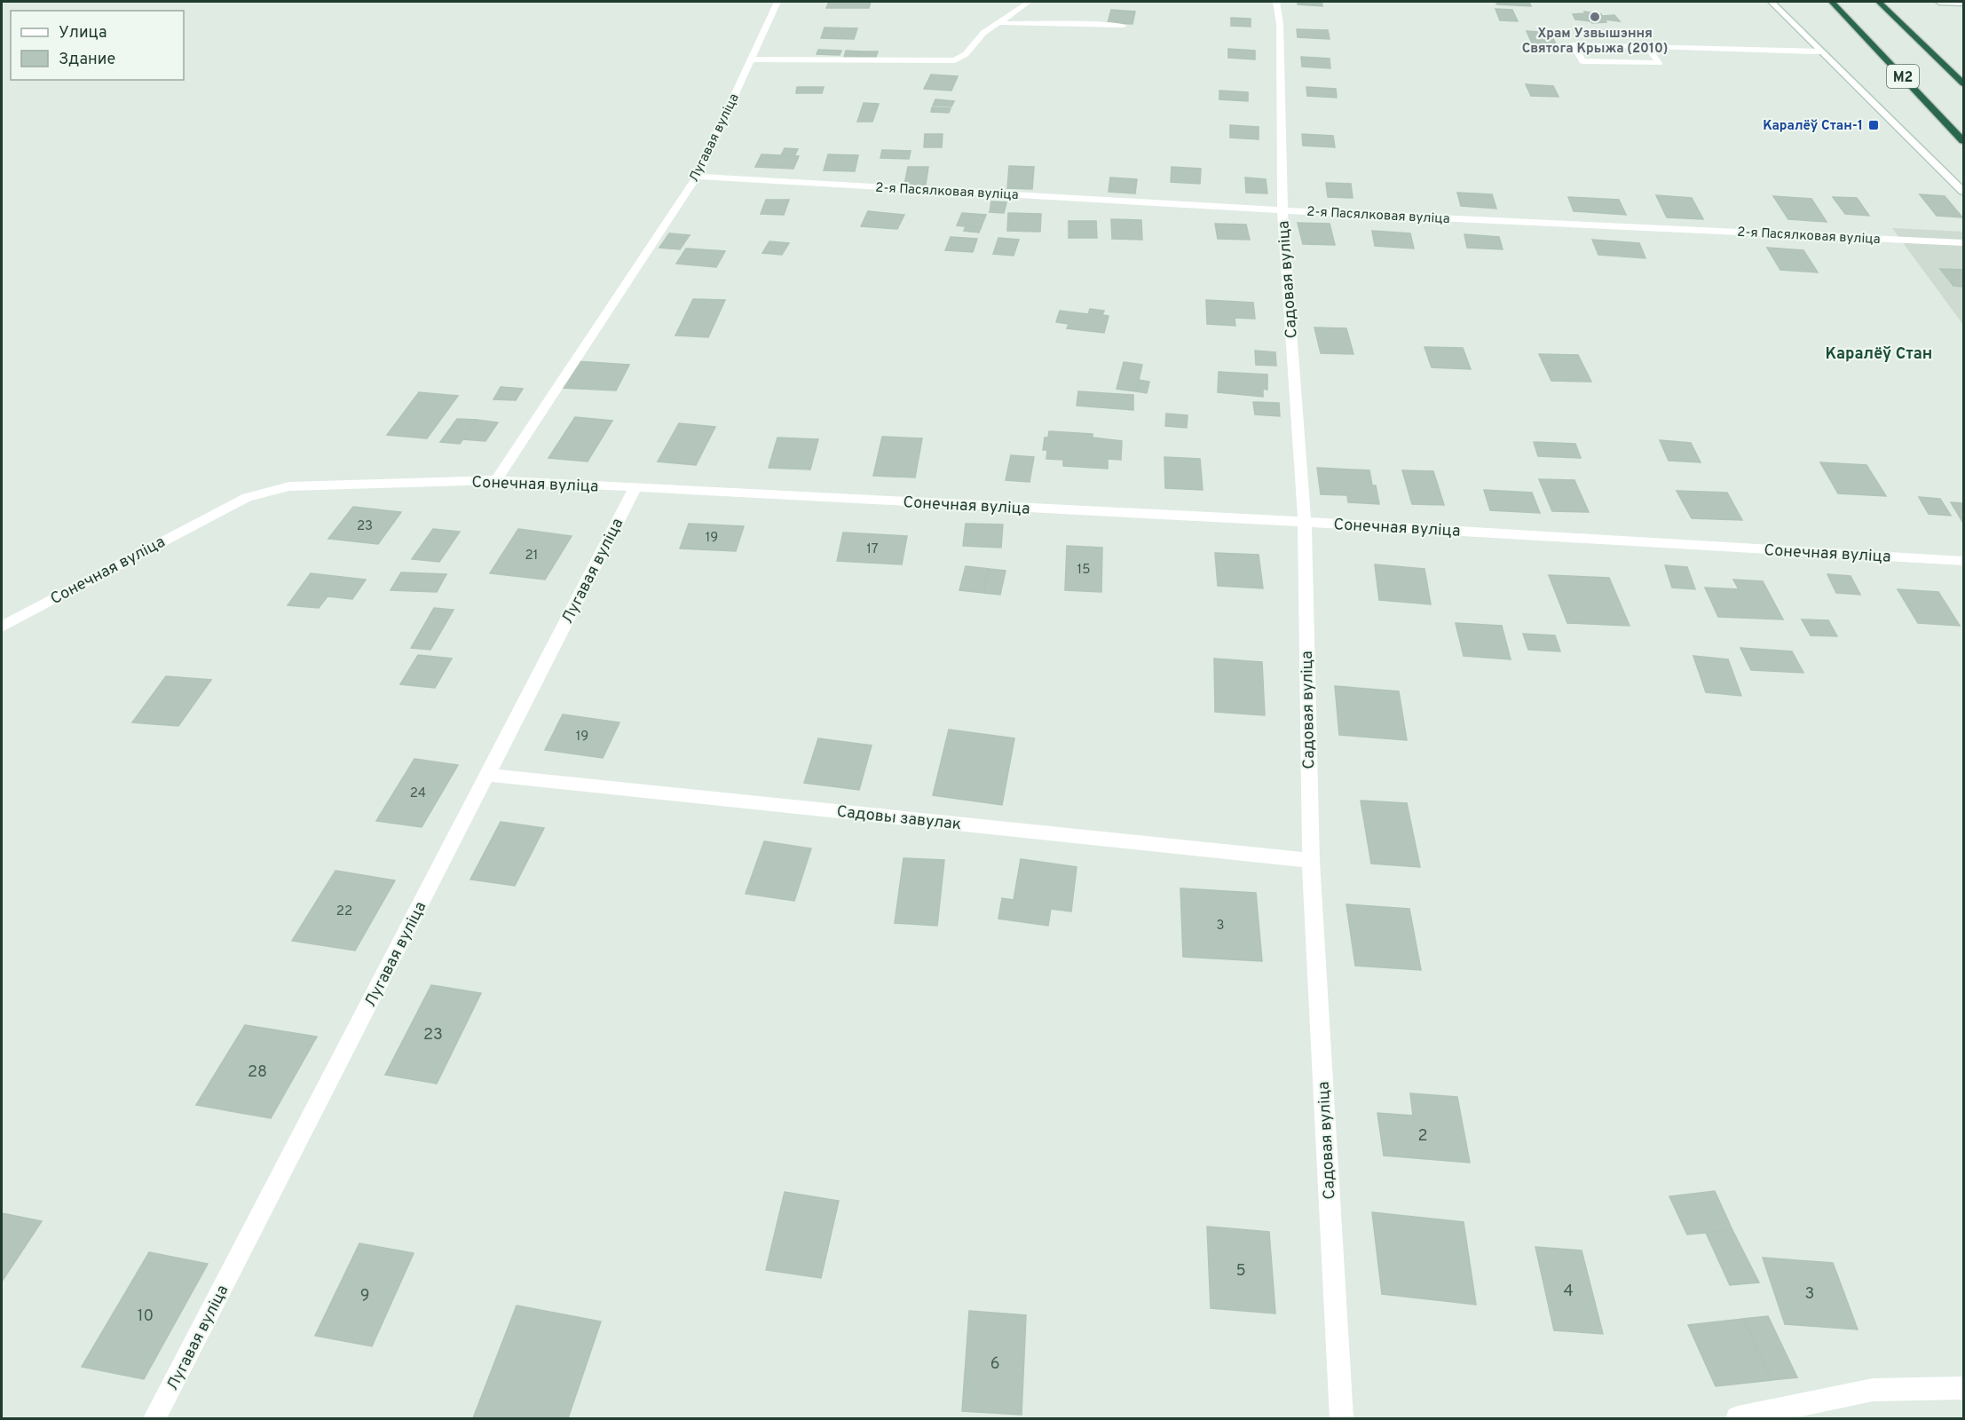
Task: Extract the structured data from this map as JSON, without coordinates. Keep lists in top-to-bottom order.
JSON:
{
  "streets": {
    "highway": ["М2"],
    "street": [
      "Лугавая вуліца",
      "2-я Пасялковая вуліца",
      "Садовая вуліца",
      "Сонечная вуліца",
      "Садовы завулак"
    ]
  },
  "crossings": [
    ["Лугавая вуліца", "2-я Пасялковая вуліца"],
    ["Лугавая вуліца", "Сонечная вуліца"],
    ["Лугавая вуліца", "Садовы завулак"],
    ["2-я Пасялковая вуліца", "Садовая вуліца"],
    ["Садовая вуліца", "Сонечная вуліца"],
    ["Садовая вуліца", "Садовы завулак"]
  ],
  "districts": ["Каралёў Стан"],
  "places": {
    "other": ["Храм Узвышэння Святога Крыжа (2010)"],
    "transit": ["Каралёў Стан-1"]
  },
  "house_numbers": [
    "23",
    "19",
    "17",
    "21",
    "15",
    "19",
    "24",
    "22",
    "3",
    "23",
    "28",
    "2",
    "5",
    "4",
    "3",
    "9",
    "10",
    "6"
  ],
  "legend": ["Улица", "Здание"]
}
